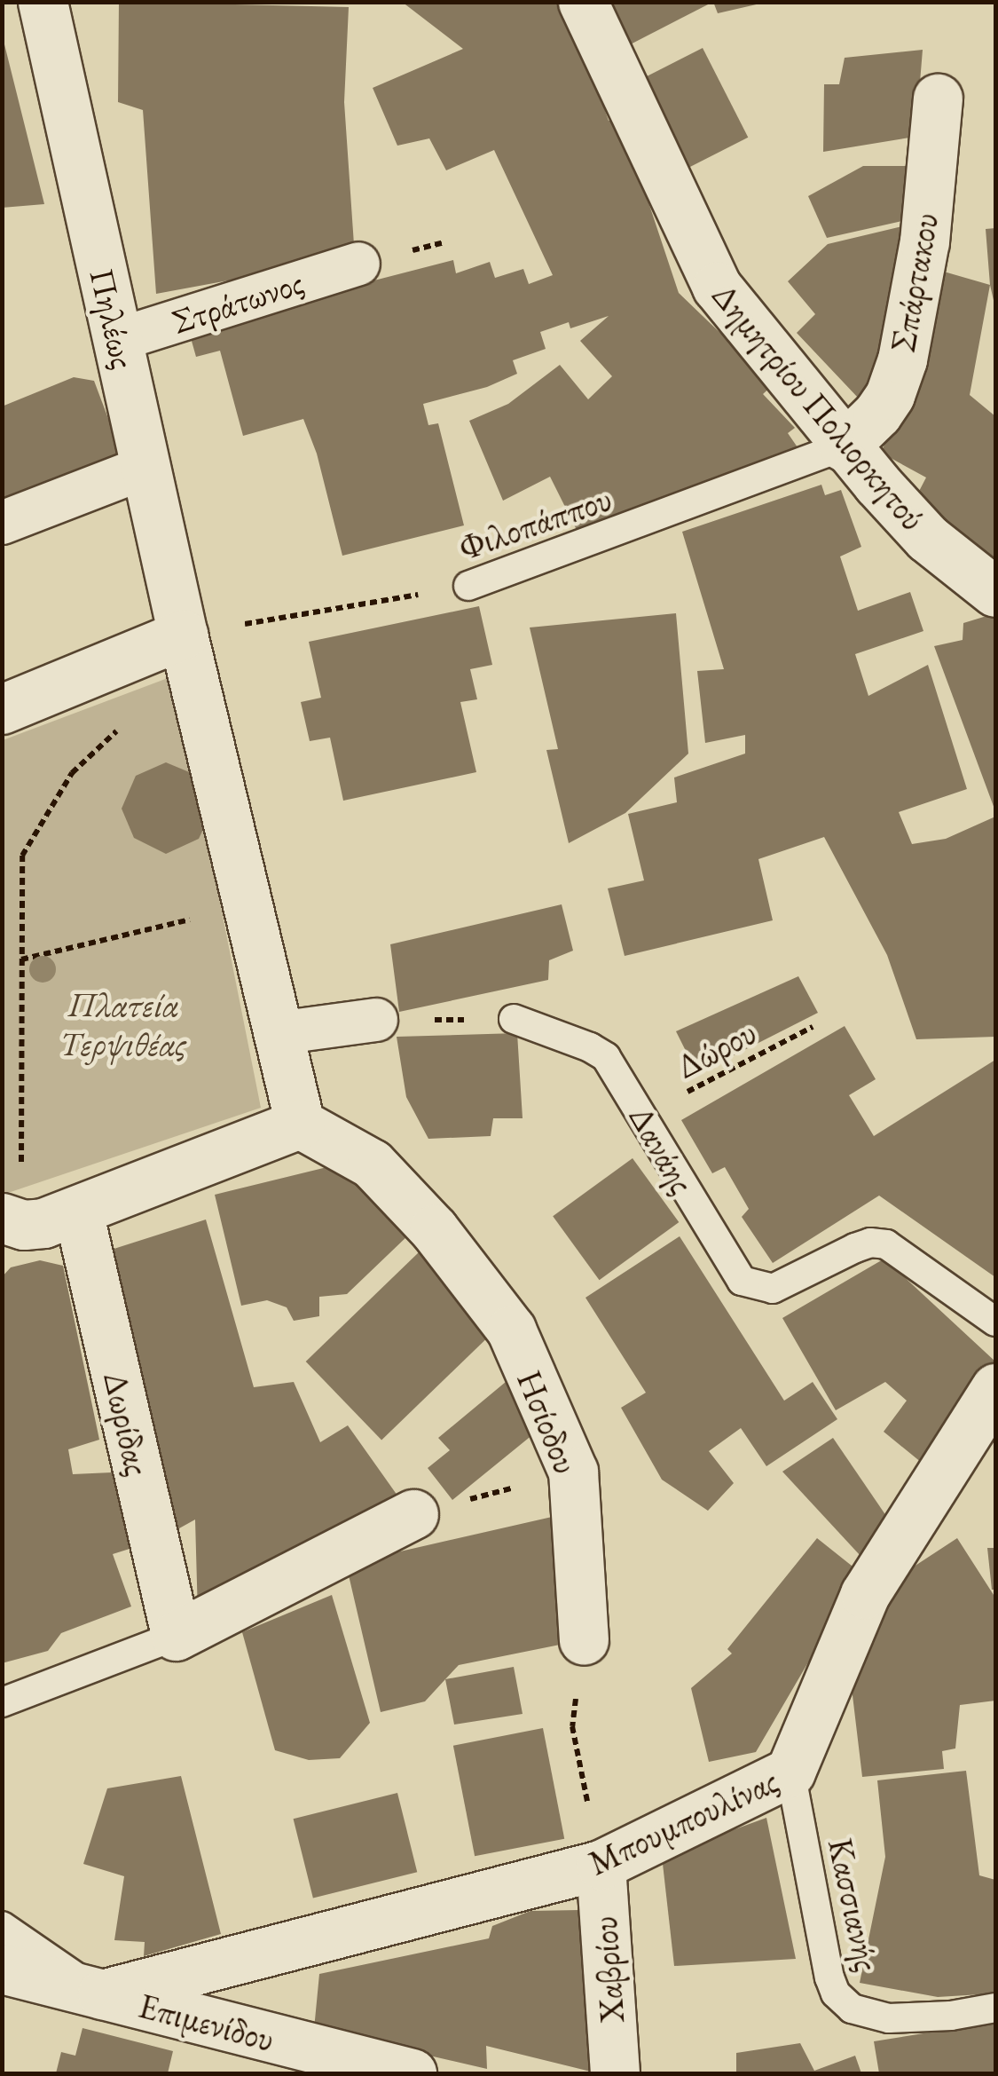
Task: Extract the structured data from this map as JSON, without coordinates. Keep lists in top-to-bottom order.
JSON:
{
  "streets": {
    "street": [
      "Σπάρτακου",
      "Στράτωνος",
      "Πηλέως",
      "Δημητρίου Πολιορκητού",
      "Ησίοδου",
      "Δωρίδας",
      "Μπουμπουλίνας",
      "Χαβρίου",
      "Επιμενίδου"
    ],
    "lane": ["Φιλοπάππου", "Δανάης", "Κασσιανής"],
    "path": ["Δώρου"]
  },
  "crossings": [
    ["Σπάρτακου", "Δημητρίου Πολιορκητού"],
    ["Σπάρτακου", "Φιλοπάππου"],
    ["Στράτωνος", "Πηλέως"],
    ["Δημητρίου Πολιορκητού", "Φιλοπάππου"],
    ["Δώρου", "Δανάης"],
    ["Μπουμπουλίνας", "Κασσιανής"],
    ["Μπουμπουλίνας", "Χαβρίου"],
    ["Μπουμπουλίνας", "Επιμενίδου"]
  ],
  "parks": ["Πλατεία Τερψιθέας"]
}
